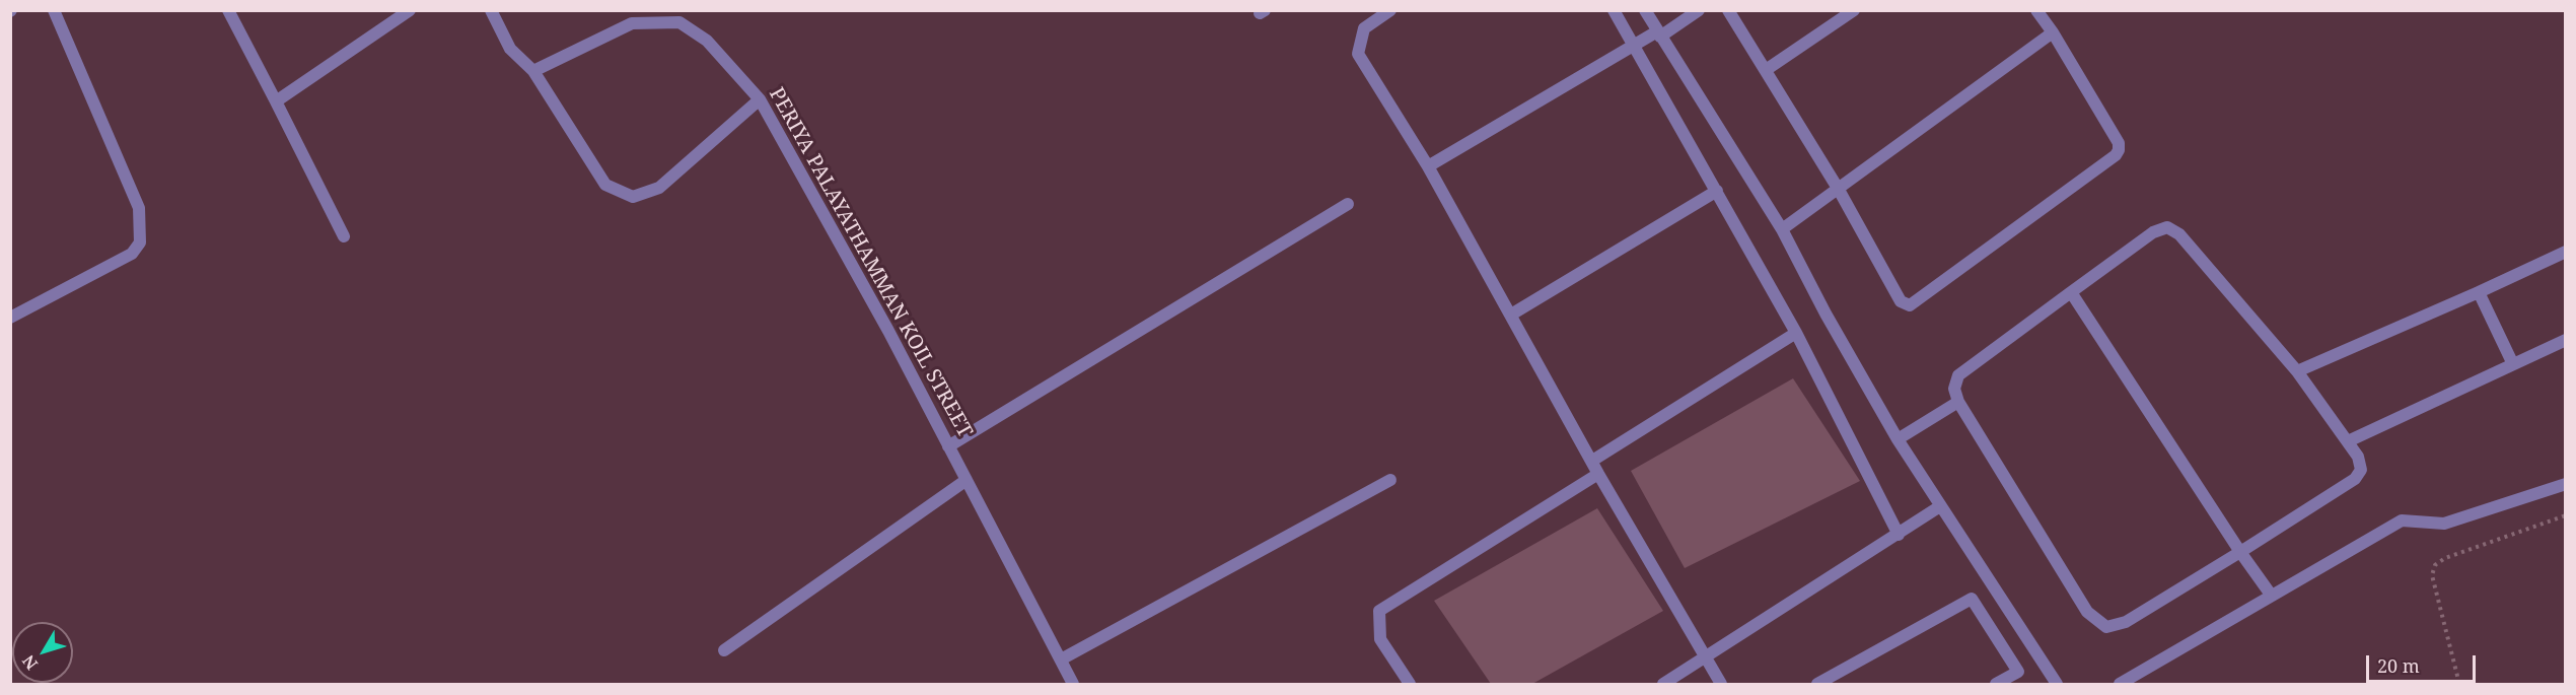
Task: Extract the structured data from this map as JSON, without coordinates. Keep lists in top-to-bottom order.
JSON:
{
  "streets": {
    "street": ["PERIYA PALAYATHAMMAN KOIL STREET"]
  },
  "scale_bar": "20 m",
  "north": "bottom left"
}
